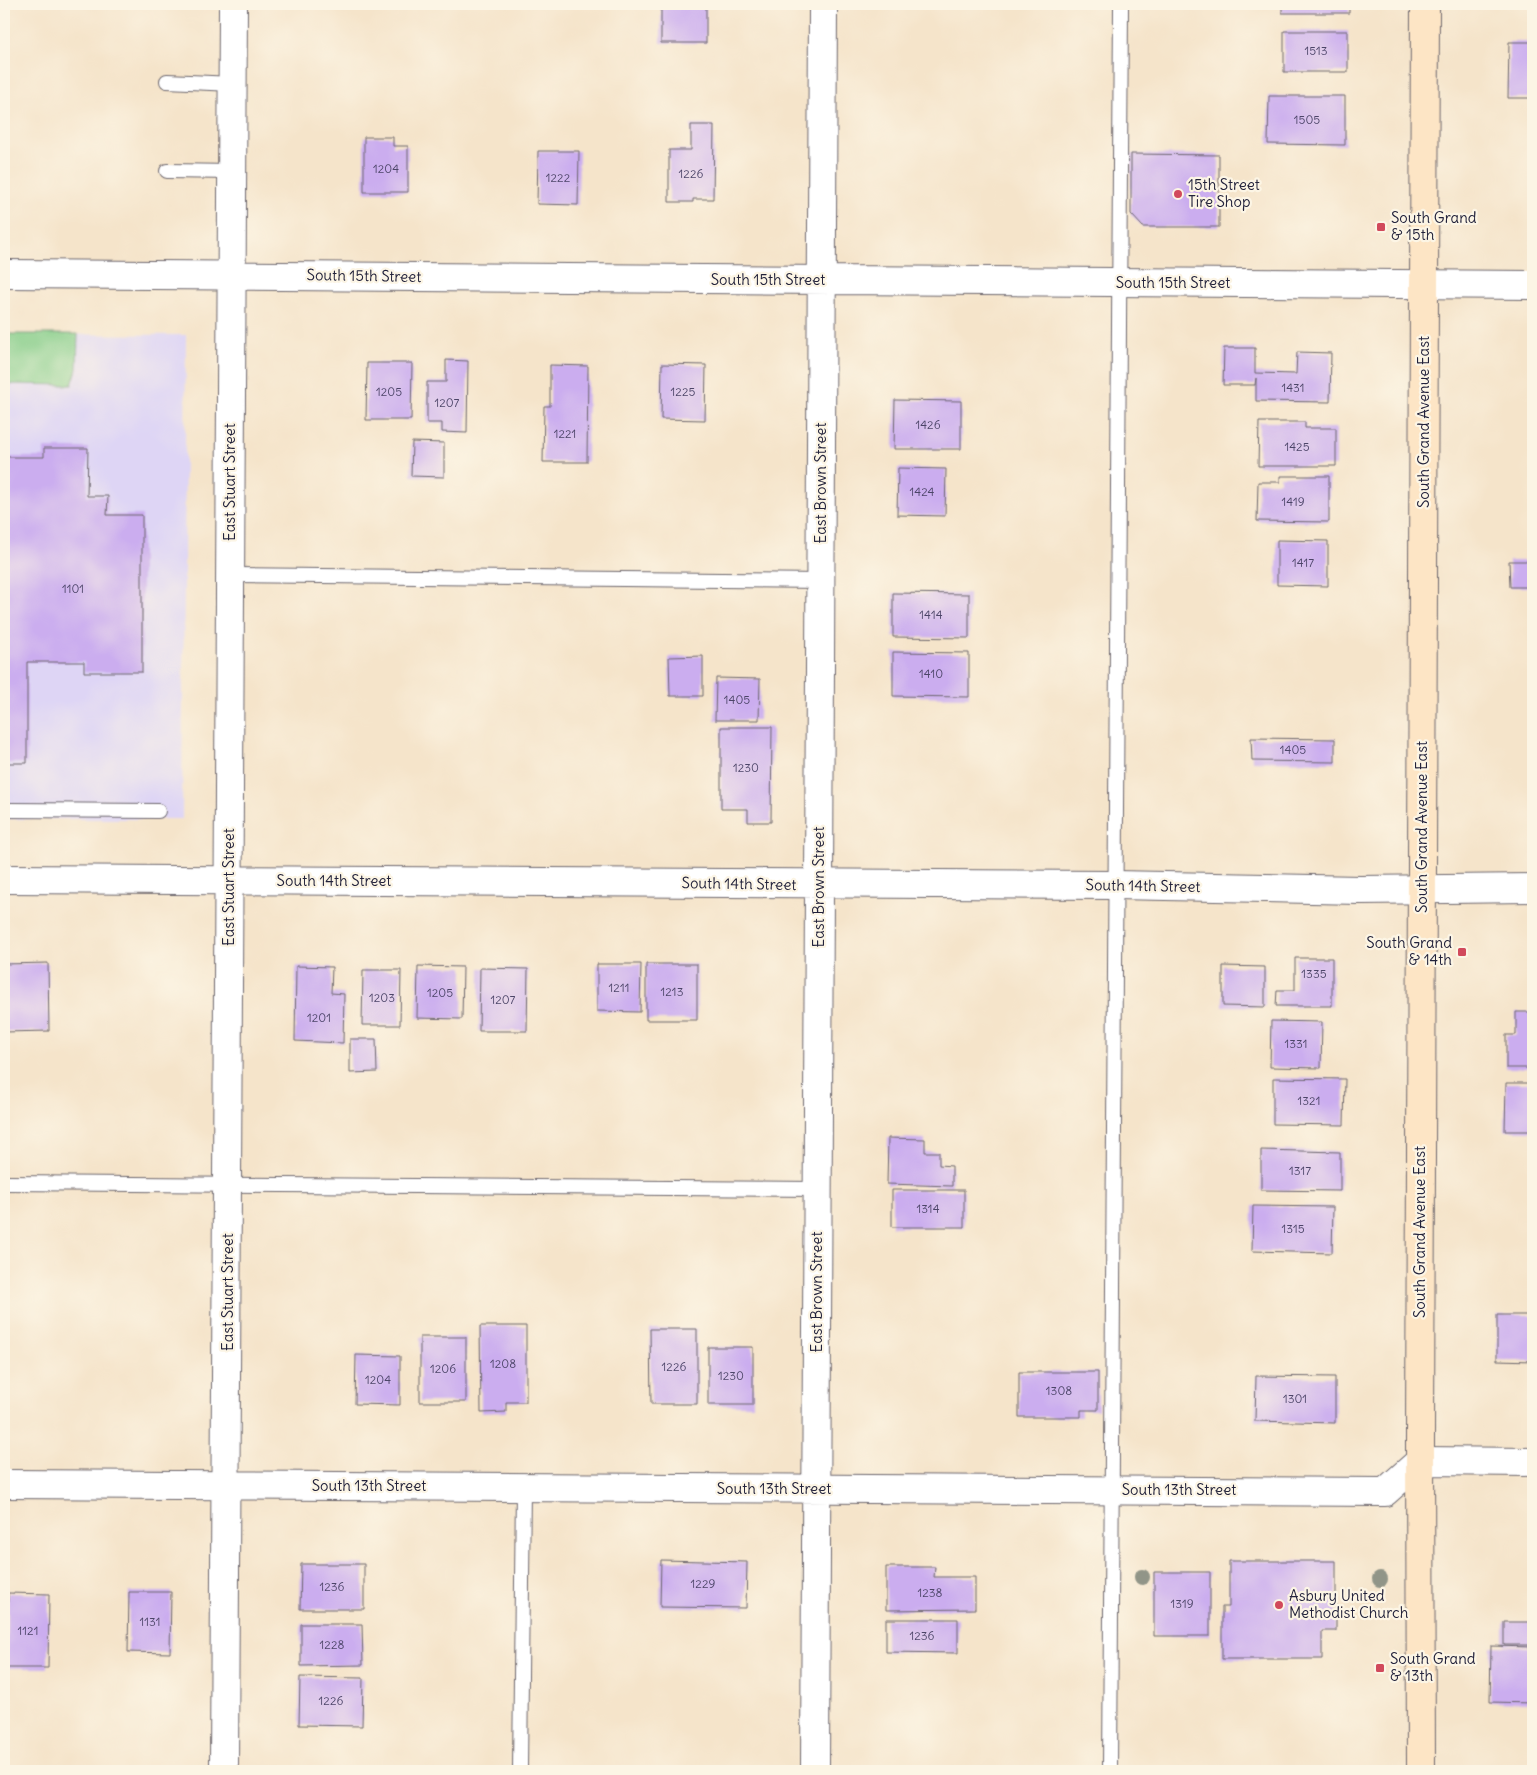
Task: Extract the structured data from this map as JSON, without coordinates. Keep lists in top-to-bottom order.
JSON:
{
  "streets": {
    "main road": ["South Grand Avenue East"],
    "street": [
      "South 15th Street",
      "East Stuart Street",
      "East Brown Street",
      "South 14th Street",
      "South 13th Street"
    ]
  },
  "crossings": [
    ["South 15th Street", "South Grand Avenue East"],
    ["South 15th Street", "East Stuart Street"],
    ["South 15th Street", "East Brown Street"],
    ["South Grand Avenue East", "South 14th Street"],
    ["South Grand Avenue East", "South 13th Street"],
    ["East Stuart Street", "South 14th Street"],
    ["East Stuart Street", "South 13th Street"],
    ["East Brown Street", "South 14th Street"],
    ["East Brown Street", "South 13th Street"]
  ],
  "places": {
    "other": ["15th Street Tire Shop", "Asbury United Methodist Church"],
    "transit": ["South Grand & 15th", "South Grand & 14th", "South Grand & 13th"]
  },
  "house_numbers": [
    "1513",
    "1505",
    "1204",
    "1226",
    "1222",
    "1431",
    "1205",
    "1225",
    "1207",
    "1426",
    "1221",
    "1425",
    "1424",
    "1419",
    "1417",
    "1101",
    "1414",
    "1410",
    "1405",
    "1405",
    "1230",
    "1335",
    "1211",
    "1213",
    "1205",
    "1203",
    "1207",
    "1201",
    "1331",
    "1321",
    "1317",
    "1314",
    "1315",
    "1208",
    "1226",
    "1206",
    "1230",
    "1204",
    "1308",
    "1301",
    "1229",
    "1236",
    "1238",
    "1319",
    "1131",
    "1121",
    "1236",
    "1228",
    "1226"
  ]
}
